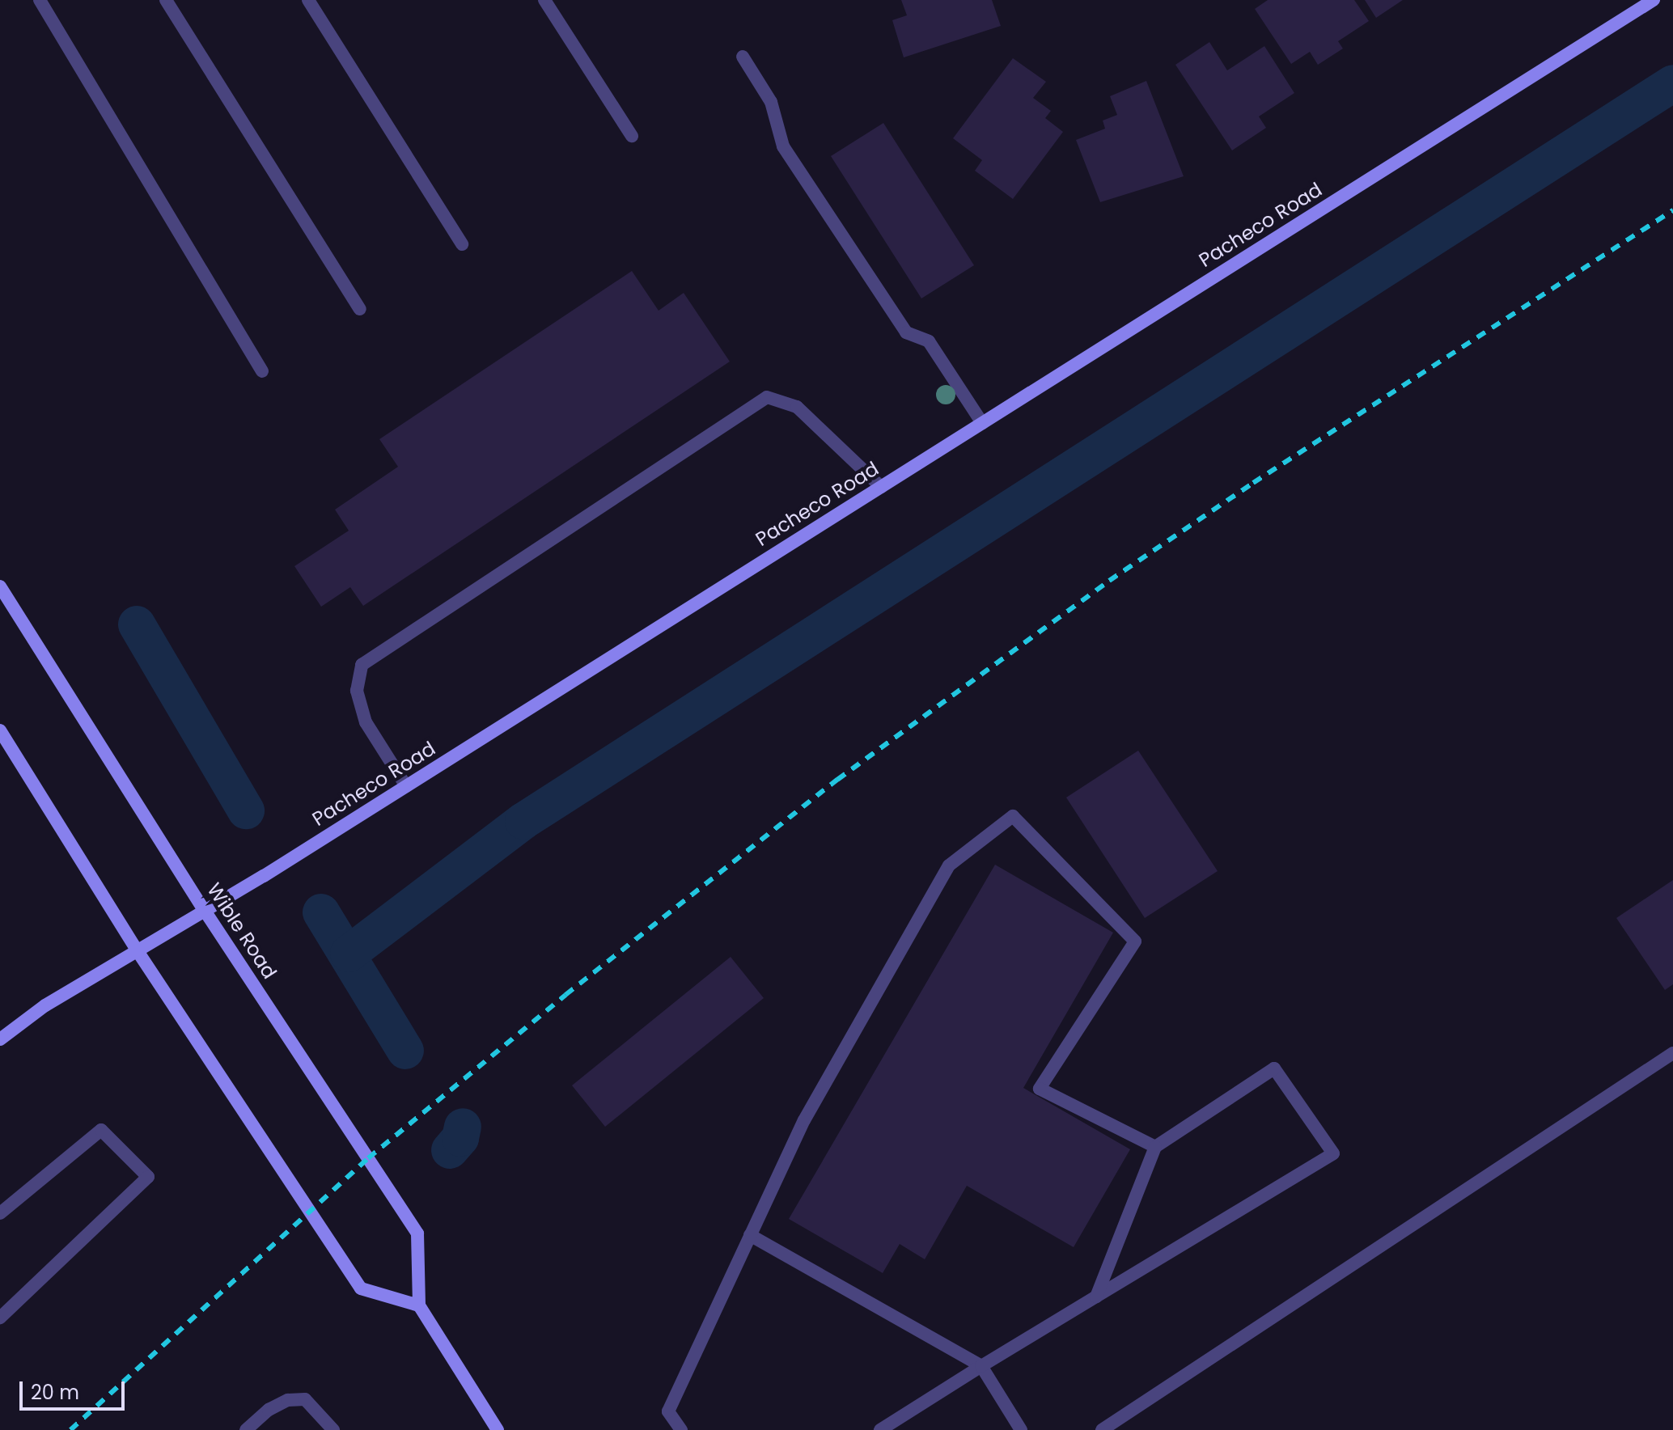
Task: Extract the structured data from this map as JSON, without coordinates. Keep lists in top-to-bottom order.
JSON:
{
  "streets": {
    "street": ["Pacheco Road", "Wible Road"]
  },
  "crossings": [
    ["Pacheco Road", "Wible Road"]
  ],
  "scale_bar": "20 m"
}
